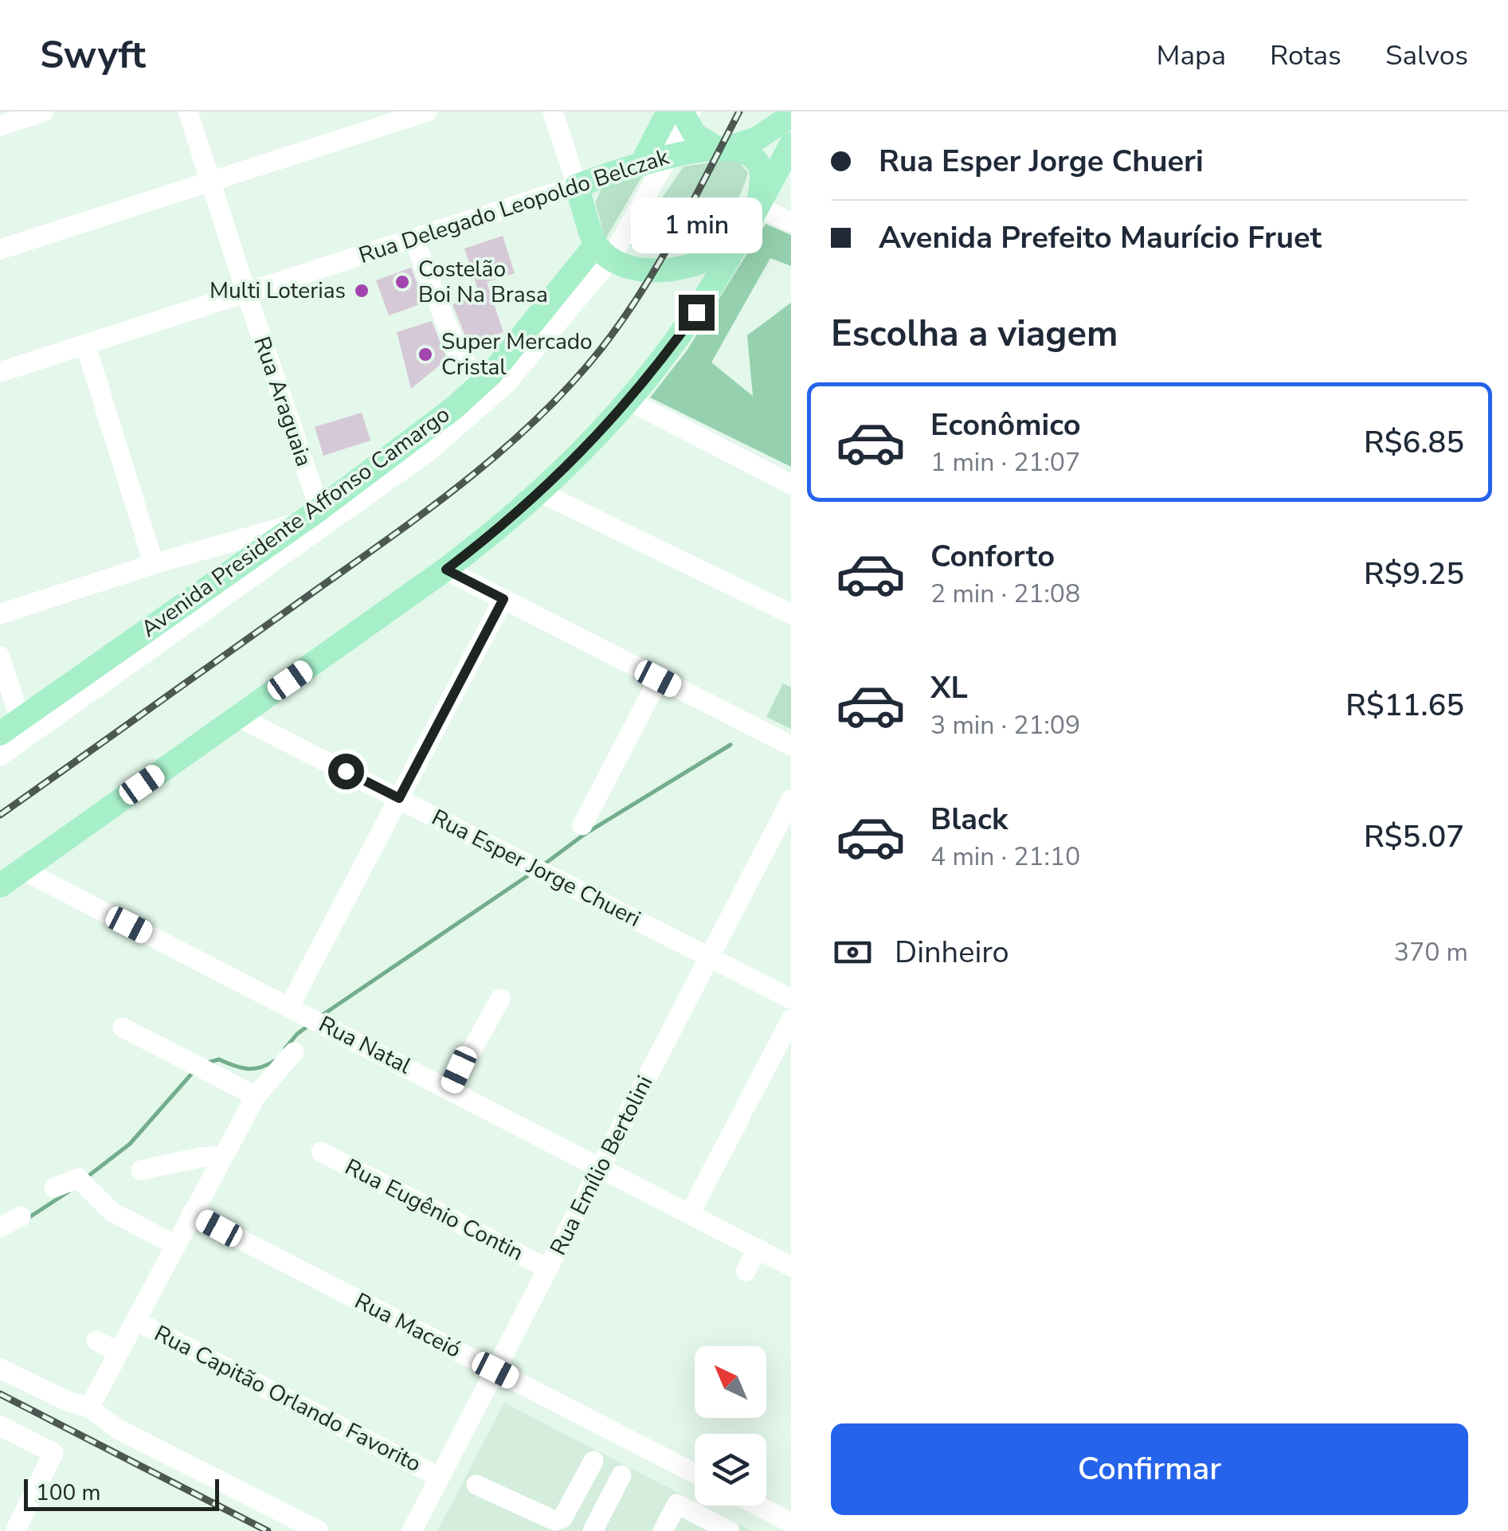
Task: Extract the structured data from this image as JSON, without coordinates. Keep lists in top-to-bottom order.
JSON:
{
  "streets": {
    "main road": ["Rua Delegado Leopoldo Belczak", "Avenida Presidente Affonso Camargo"],
    "street": [
      "Rua Araguaia",
      "Rua Esper Jorge Chueri",
      "Rua Natal",
      "Rua Emílio Bertolini",
      "Rua Eugênio Contin",
      "Rua Maceió",
      "Rua Capitão Orlando Favorito"
    ]
  },
  "crossings": [
    ["Rua Delegado Leopoldo Belczak", "Rua Araguaia"],
    ["Rua Araguaia", "Avenida Presidente Affonso Camargo"],
    ["Rua Esper Jorge Chueri", "Rua Emílio Bertolini"],
    ["Rua Natal", "Rua Emílio Bertolini"],
    ["Rua Emílio Bertolini", "Rua Eugênio Contin"],
    ["Rua Emílio Bertolini", "Rua Maceió"],
    ["Rua Emílio Bertolini", "Rua Capitão Orlando Favorito"]
  ],
  "places": ["Costelão Boi Na Brasa", "Multi Loterias", "Super Mercado Cristal"],
  "scale_bar": "100 m",
  "north": "top left",
  "page": {
    "header": "Swyft",
    "nav": ["Mapa", "Rotas", "Salvos"],
    "banner": ["Rua Esper Jorge Chueri", "Avenida Prefeito Maurício Fruet"],
    "bubble": "1 min",
    "heading": "Escolha a viagem",
    "list": [
      {
        "name": "Econômico",
        "note": "1 min · 21:07",
        "value": "R$6.85"
      },
      {
        "name": "Conforto",
        "note": "2 min · 21:08",
        "value": "R$9.25"
      },
      {
        "name": "XL",
        "note": "3 min · 21:09",
        "value": "R$11.65"
      },
      {
        "name": "Black",
        "note": "4 min · 21:10",
        "value": "R$5.07"
      }
    ],
    "pay": ["Dinheiro", "370 m"],
    "buttons": "Confirmar",
    "scale": "100 m"
  }
}
